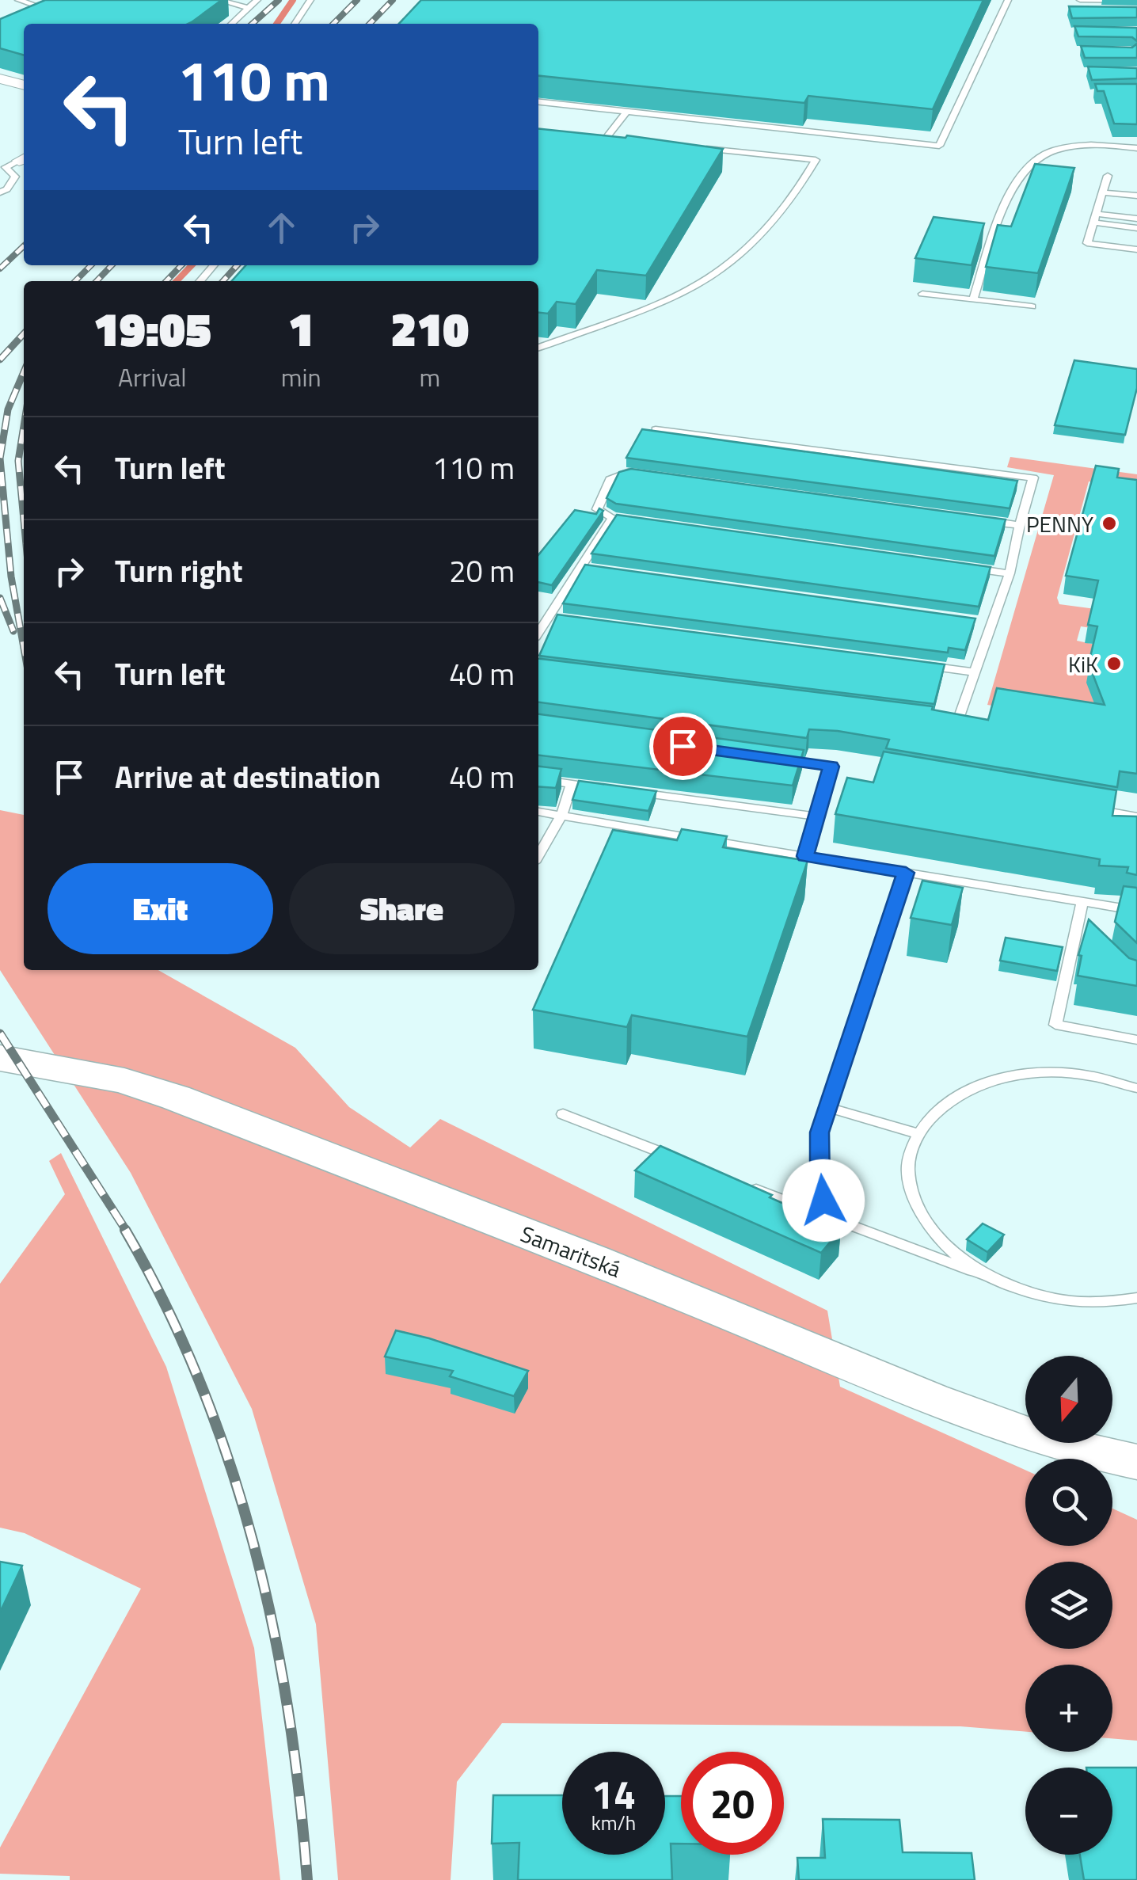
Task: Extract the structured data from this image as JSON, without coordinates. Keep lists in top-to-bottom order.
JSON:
{
  "streets": {
    "main road": ["Samaritská"]
  },
  "places": ["PENNY", "KiK"],
  "north": "bottom",
  "page": {
    "turn": ["110 m", "Turn left"],
    "eta": [
      "19:05",
      "Arrival",
      "1",
      "min",
      "210",
      "m"
    ],
    "list": [
      {
        "name": "Turn left",
        "value": "110 m"
      },
      {
        "name": "Turn right",
        "value": "20 m"
      },
      {
        "name": "Turn left",
        "value": "40 m"
      },
      {
        "name": "Arrive at destination",
        "value": "40 m"
      }
    ],
    "buttons": ["Exit", "Share"],
    "map_buttons": ["+", "−"],
    "speed": "14 km/h",
    "limit": "20"
  }
}
